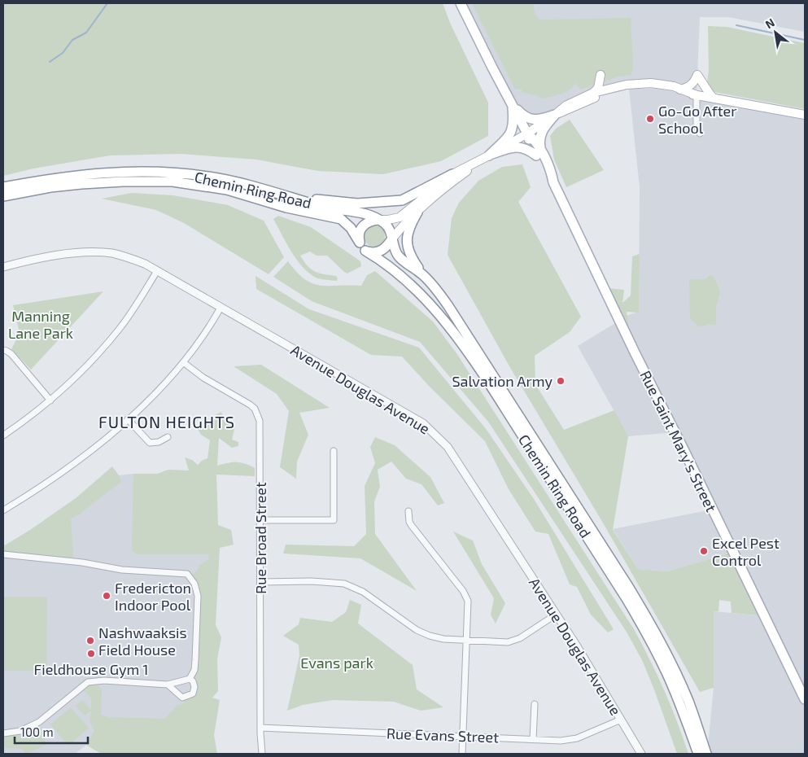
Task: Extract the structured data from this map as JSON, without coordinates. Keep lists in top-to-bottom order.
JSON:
{
  "streets": {
    "main road": ["Chemin Ring Road", "Rue Saint Mary's Street"],
    "street": ["Avenue Douglas Avenue", "Rue Broad Street", "Rue Evans Street"]
  },
  "crossings": [
    ["Avenue Douglas Avenue", "Rue Evans Street"],
    ["Rue Broad Street", "Rue Evans Street"]
  ],
  "districts": ["FULTON HEIGHTS"],
  "parks": ["Manning Lane Park", "Evans park"],
  "places": [
    "Go-Go After School",
    "Salvation Army",
    "Excel Pest Control",
    "Fredericton Indoor Pool",
    "Nashwaaksis Field House",
    "Fieldhouse Gym 1"
  ],
  "scale_bar": "100 m",
  "north": "top left"
}
